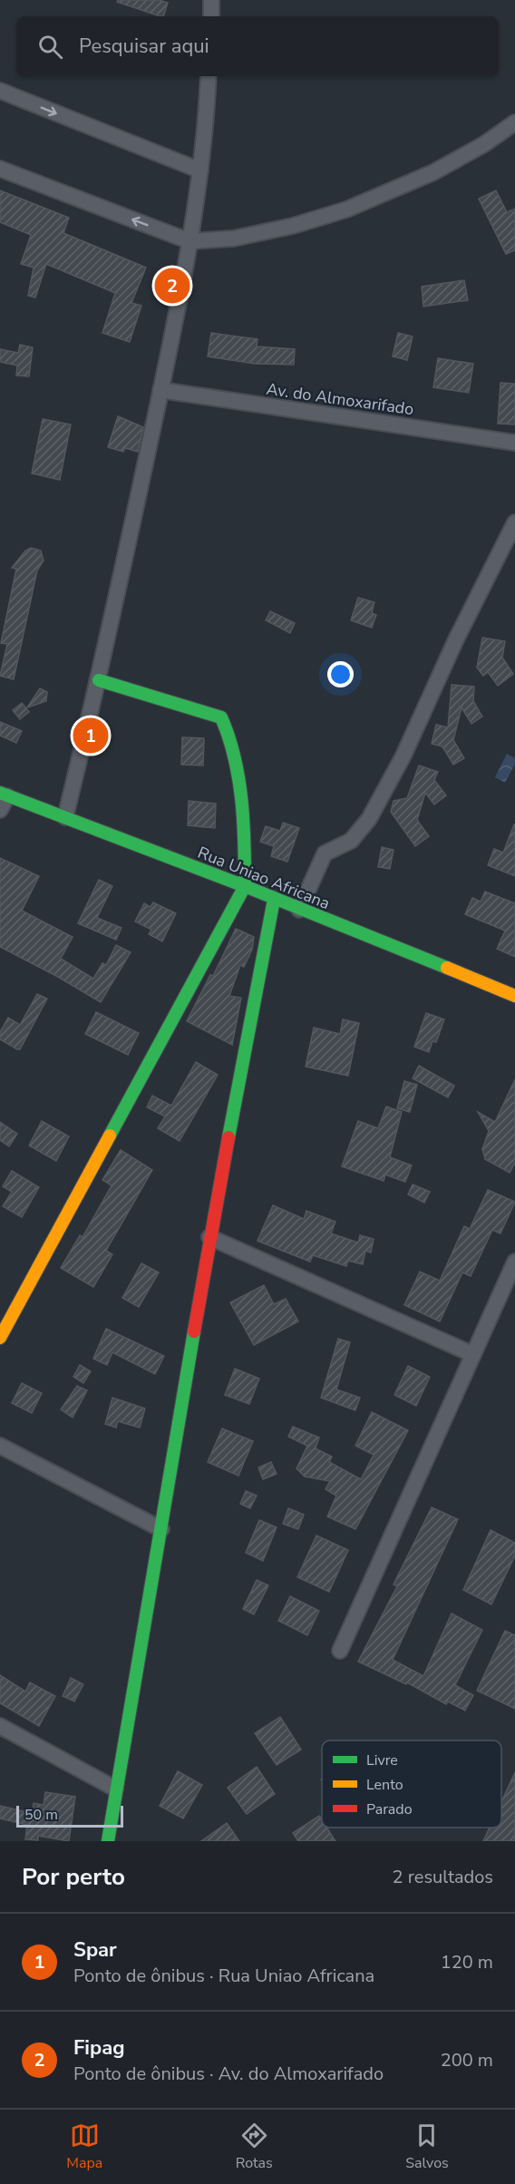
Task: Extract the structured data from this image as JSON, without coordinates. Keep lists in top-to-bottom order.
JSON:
{
  "streets": {
    "street": ["Av. do Almoxarifado", "Rua Uniao Africana"]
  },
  "legend": ["Livre", "Lento", "Parado"],
  "scale_bar": "50 m",
  "page": {
    "search": "Pesquisar aqui",
    "pins": ["2", "1"],
    "scale": "50 m",
    "heading": ["Por perto", "2 resultados"],
    "list": [
      {
        "mark": "1",
        "name": "Spar",
        "note": "Ponto de ônibus · Rua Uniao Africana",
        "value": "120 m"
      },
      {
        "mark": "2",
        "name": "Fipag",
        "note": "Ponto de ônibus · Av. do Almoxarifado",
        "value": "200 m"
      }
    ],
    "nav": ["Mapa", "Rotas", "Salvos"]
  }
}
